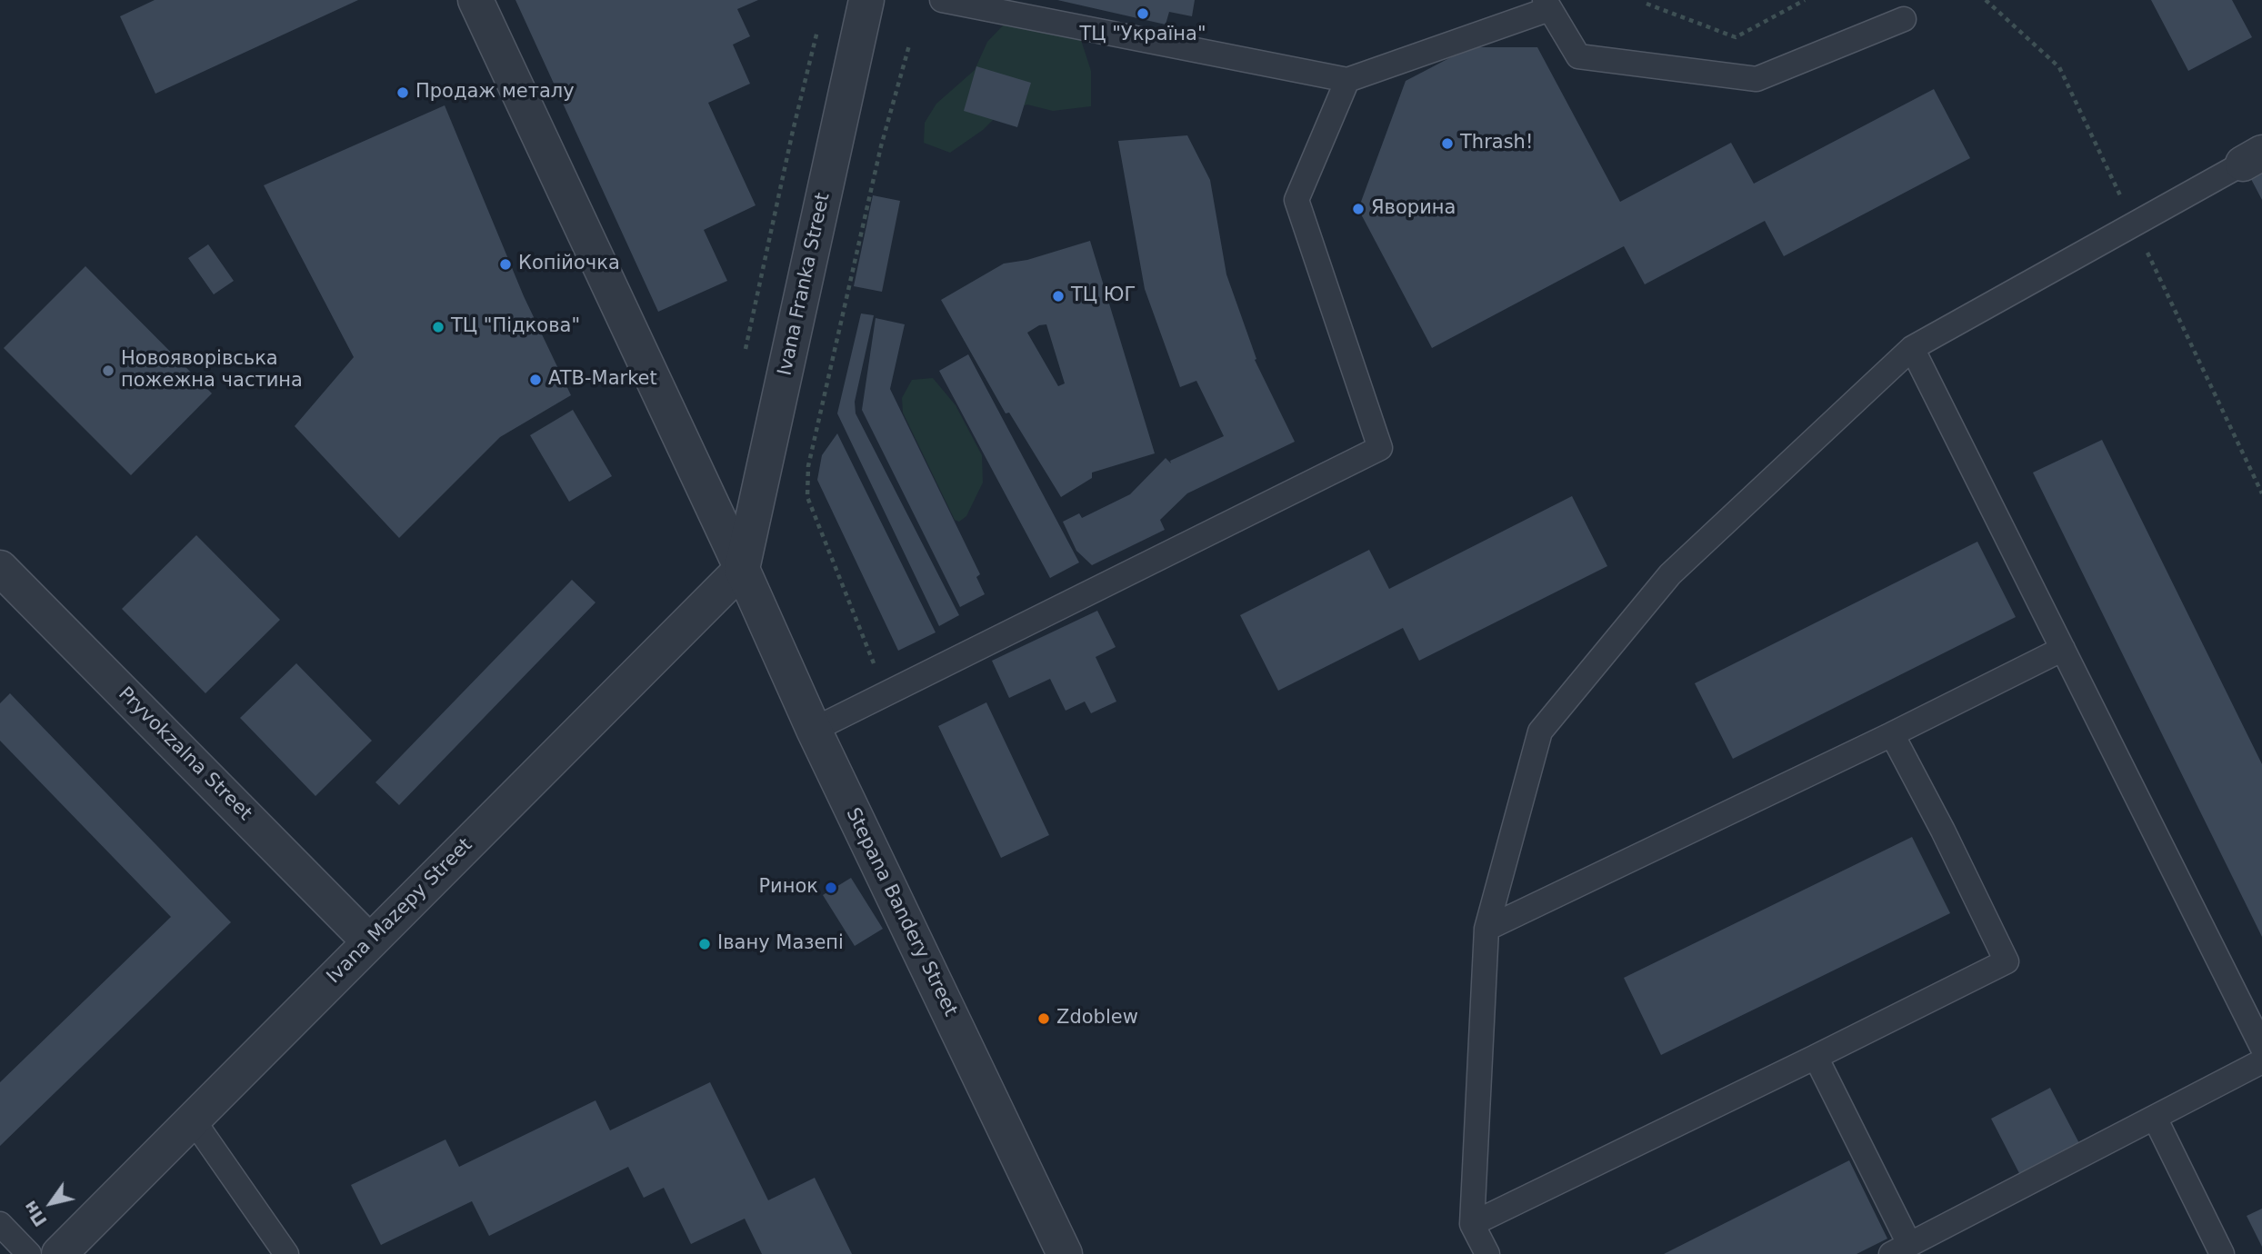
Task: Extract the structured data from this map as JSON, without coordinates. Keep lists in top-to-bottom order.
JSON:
{
  "streets": {
    "street": [
      "Ivana Franka Street",
      "Pryvokzalna Street",
      "Ivana Mazepy Street",
      "Stepana Bandery Street"
    ]
  },
  "crossings": [
    ["Ivana Franka Street", "Ivana Mazepy Street"],
    ["Ivana Franka Street", "Stepana Bandery Street"],
    ["Pryvokzalna Street", "Ivana Mazepy Street"],
    ["Ivana Mazepy Street", "Stepana Bandery Street"]
  ],
  "places": [
    "ТЦ \"Україна\"",
    "Продаж металу",
    "Thrash!",
    "Яворина",
    "Копійочка",
    "ТЦ ЮГ",
    "ТЦ \"Підкова\"",
    "Новояворівська пожежна частина",
    "ATB-Market",
    "Ринок",
    "Івану Мазепі",
    "Zdoblew"
  ],
  "north": "bottom left"
}
